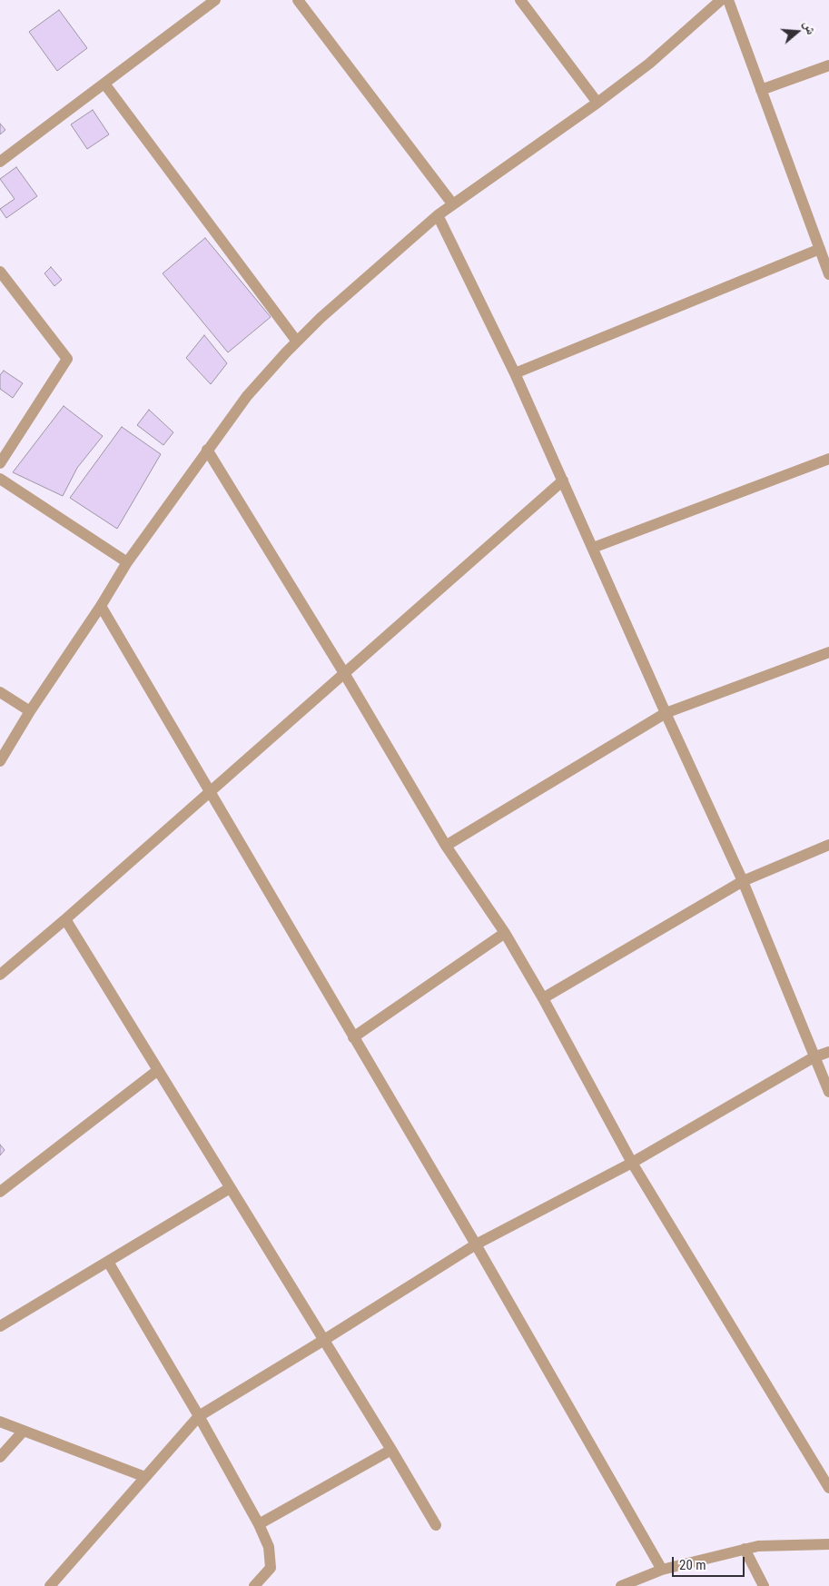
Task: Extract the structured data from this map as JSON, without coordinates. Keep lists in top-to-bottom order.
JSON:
{
  "scale_bar": "20 m",
  "north": "right"
}
